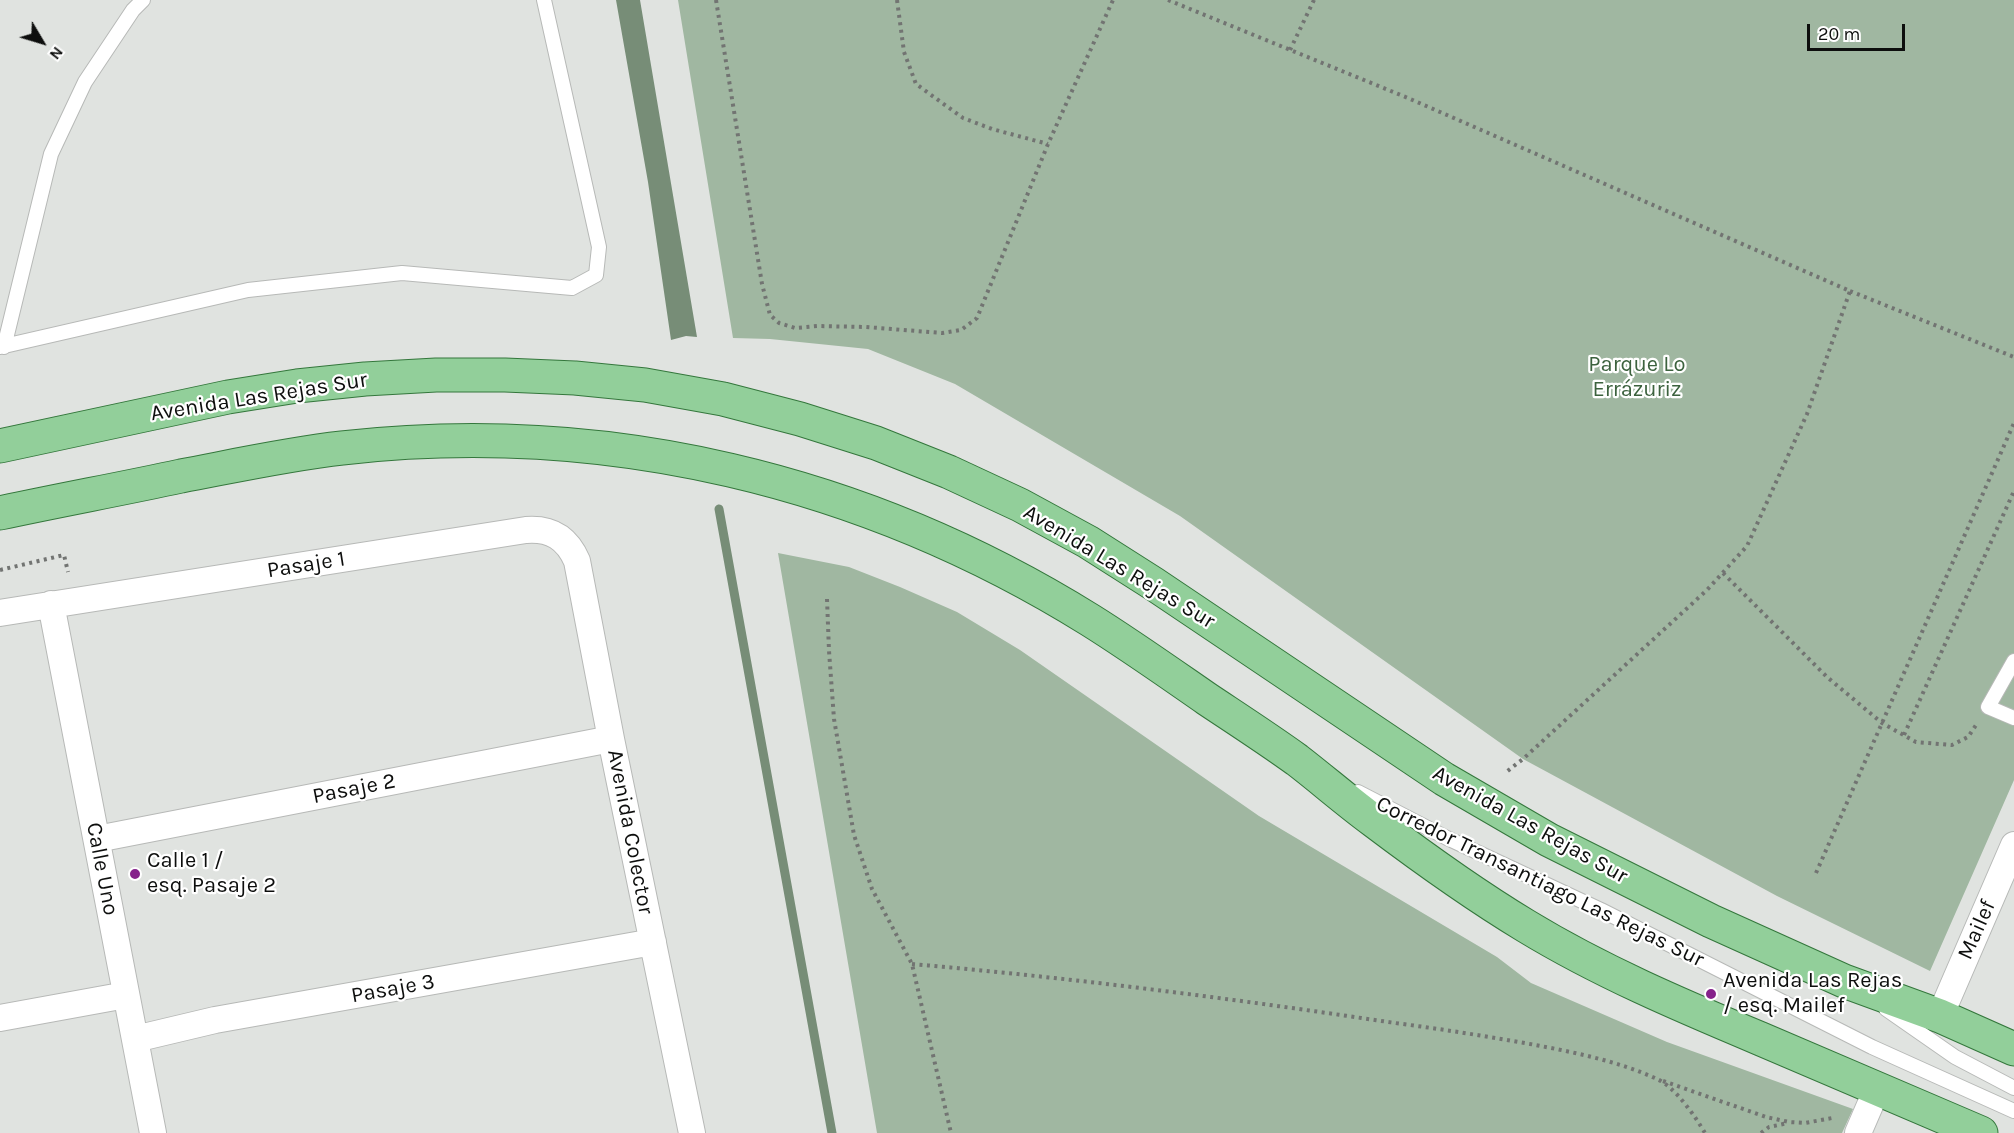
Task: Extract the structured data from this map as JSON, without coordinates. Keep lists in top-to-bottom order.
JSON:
{
  "streets": {
    "main road": ["Avenida Las Rejas Sur"],
    "street": [
      "Pasaje 1",
      "Pasaje 2",
      "Avenida Colector",
      "Calle Uno",
      "Mailef",
      "Pasaje 3"
    ],
    "lane": ["Corredor Transantiago Las Rejas Sur"]
  },
  "crossings": [
    ["Avenida Las Rejas Sur", "Mailef"],
    ["Pasaje 1", "Avenida Colector"],
    ["Pasaje 1", "Calle Uno"],
    ["Pasaje 2", "Avenida Colector"],
    ["Pasaje 2", "Calle Uno"],
    ["Avenida Colector", "Pasaje 3"],
    ["Calle Uno", "Pasaje 3"]
  ],
  "parks": ["Parque Lo Errázuriz"],
  "places": ["Calle 1 / esq. Pasaje 2", "Avenida Las Rejas / esq. Mailef"],
  "scale_bar": "20 m",
  "north": "bottom right"
}
